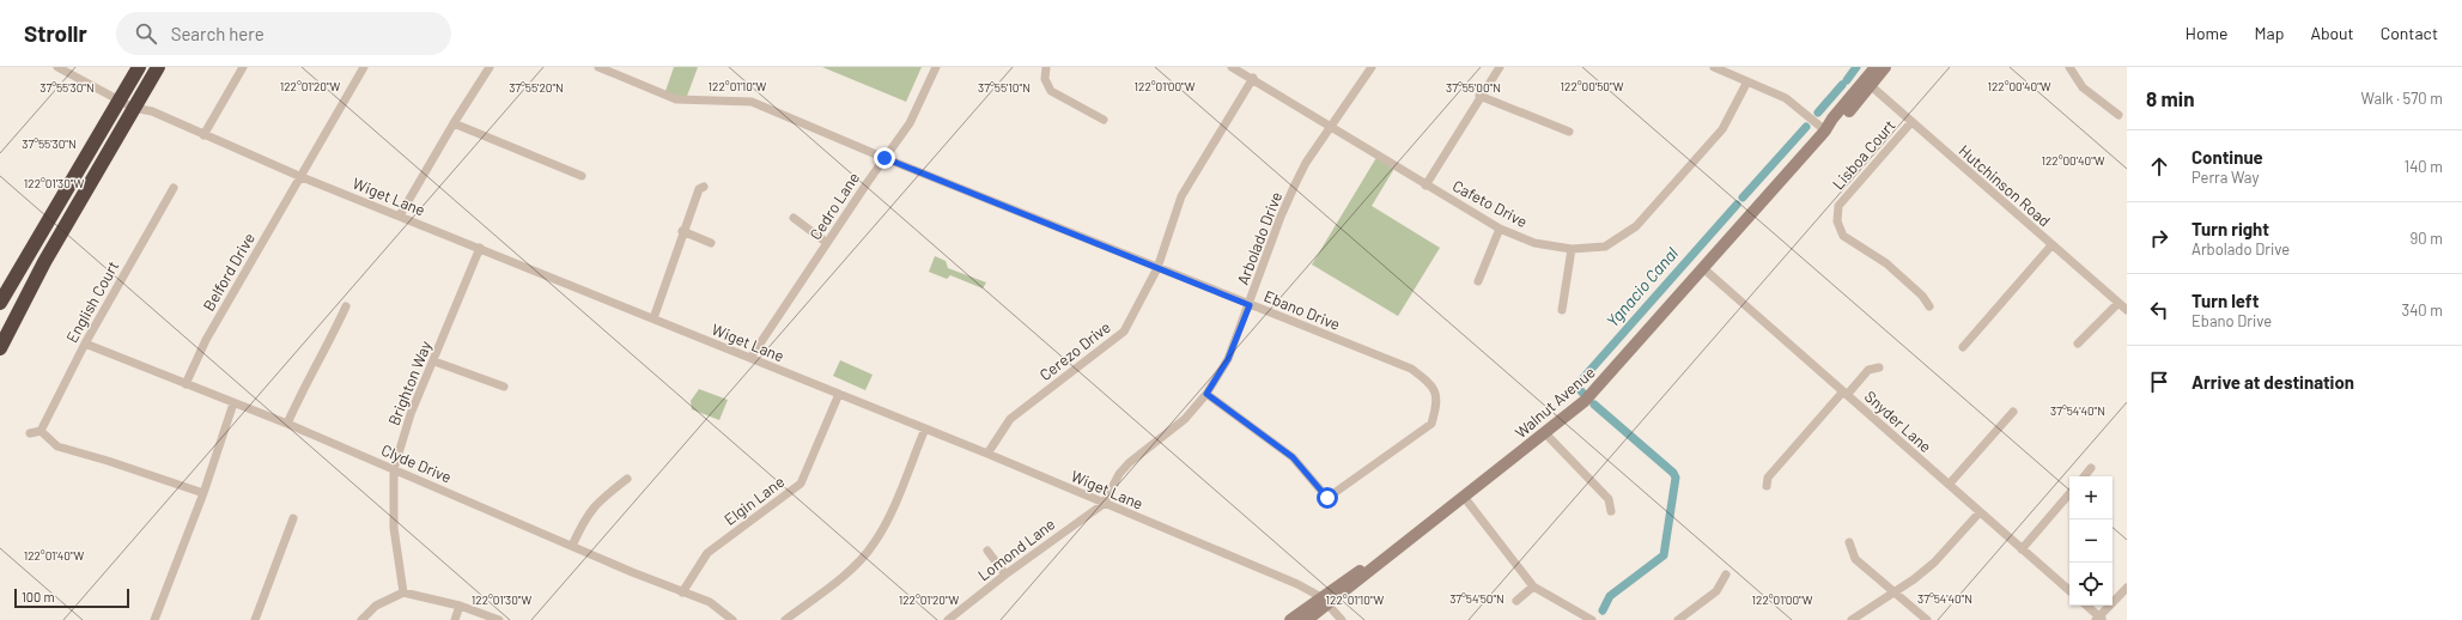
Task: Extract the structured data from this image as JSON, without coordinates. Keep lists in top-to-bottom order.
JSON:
{
  "streets": {
    "street": [
      "Lisboa Court",
      "Hutchinson Road",
      "Wiget Lane",
      "Cafeto Drive",
      "Cedro Lane",
      "Arbolado Drive",
      "Belford Drive",
      "English Court",
      "Ebano Drive",
      "Cerezo Drive",
      "Brighton Way",
      "Walnut Avenue",
      "Snyder Lane",
      "Clyde Drive",
      "Elgin Lane",
      "Lomond Lane"
    ]
  },
  "crossings": [
    ["Lisboa Court", "Hutchinson Road"],
    ["Hutchinson Road", "Walnut Avenue"],
    ["Wiget Lane", "Cedro Lane"],
    ["Wiget Lane", "Arbolado Drive"],
    ["Wiget Lane", "Belford Drive"],
    ["Wiget Lane", "Cerezo Drive"],
    ["Wiget Lane", "Brighton Way"],
    ["Wiget Lane", "Walnut Avenue"],
    ["Wiget Lane", "Elgin Lane"],
    ["Wiget Lane", "Lomond Lane"],
    ["Cafeto Drive", "Arbolado Drive"],
    ["Cafeto Drive", "Cerezo Drive"],
    ["Cedro Lane", "Ebano Drive"],
    ["Arbolado Drive", "Ebano Drive"],
    ["Arbolado Drive", "Lomond Lane"],
    ["Belford Drive", "Clyde Drive"],
    ["English Court", "Clyde Drive"],
    ["Ebano Drive", "Cerezo Drive"],
    ["Brighton Way", "Clyde Drive"],
    ["Walnut Avenue", "Snyder Lane"],
    ["Clyde Drive", "Elgin Lane"]
  ],
  "water": ["Ygnacio Canal"],
  "scale_bar": "100 m",
  "page": {
    "header": "Strollr",
    "search": "Search here",
    "nav": [
      "Home",
      "Map",
      "About",
      "Contact"
    ],
    "heading": ["8 min", "Walk · 570 m"],
    "list": [
      ["Continue", "Perra Way", "140 m"],
      ["Turn right", "Arbolado Drive", "90 m"],
      ["Turn left", "Ebano Drive", "340 m"],
      "Arrive at destination"
    ],
    "map_buttons": ["+", "−"],
    "scale": "100 m"
  },
  "coordinates": [
    "122°01'10\"W",
    "122°01'00\"W",
    "122°00'40\"W",
    "122°01'20\"W",
    "122°00'50\"W",
    "37°55'30\"N",
    "37°55'20\"N",
    "37°55'10\"N",
    "37°55'00\"N",
    "122°01'30\"W",
    "37°54'40\"N",
    "122°01'40\"W",
    "37°54'50\"N"
  ]
}
